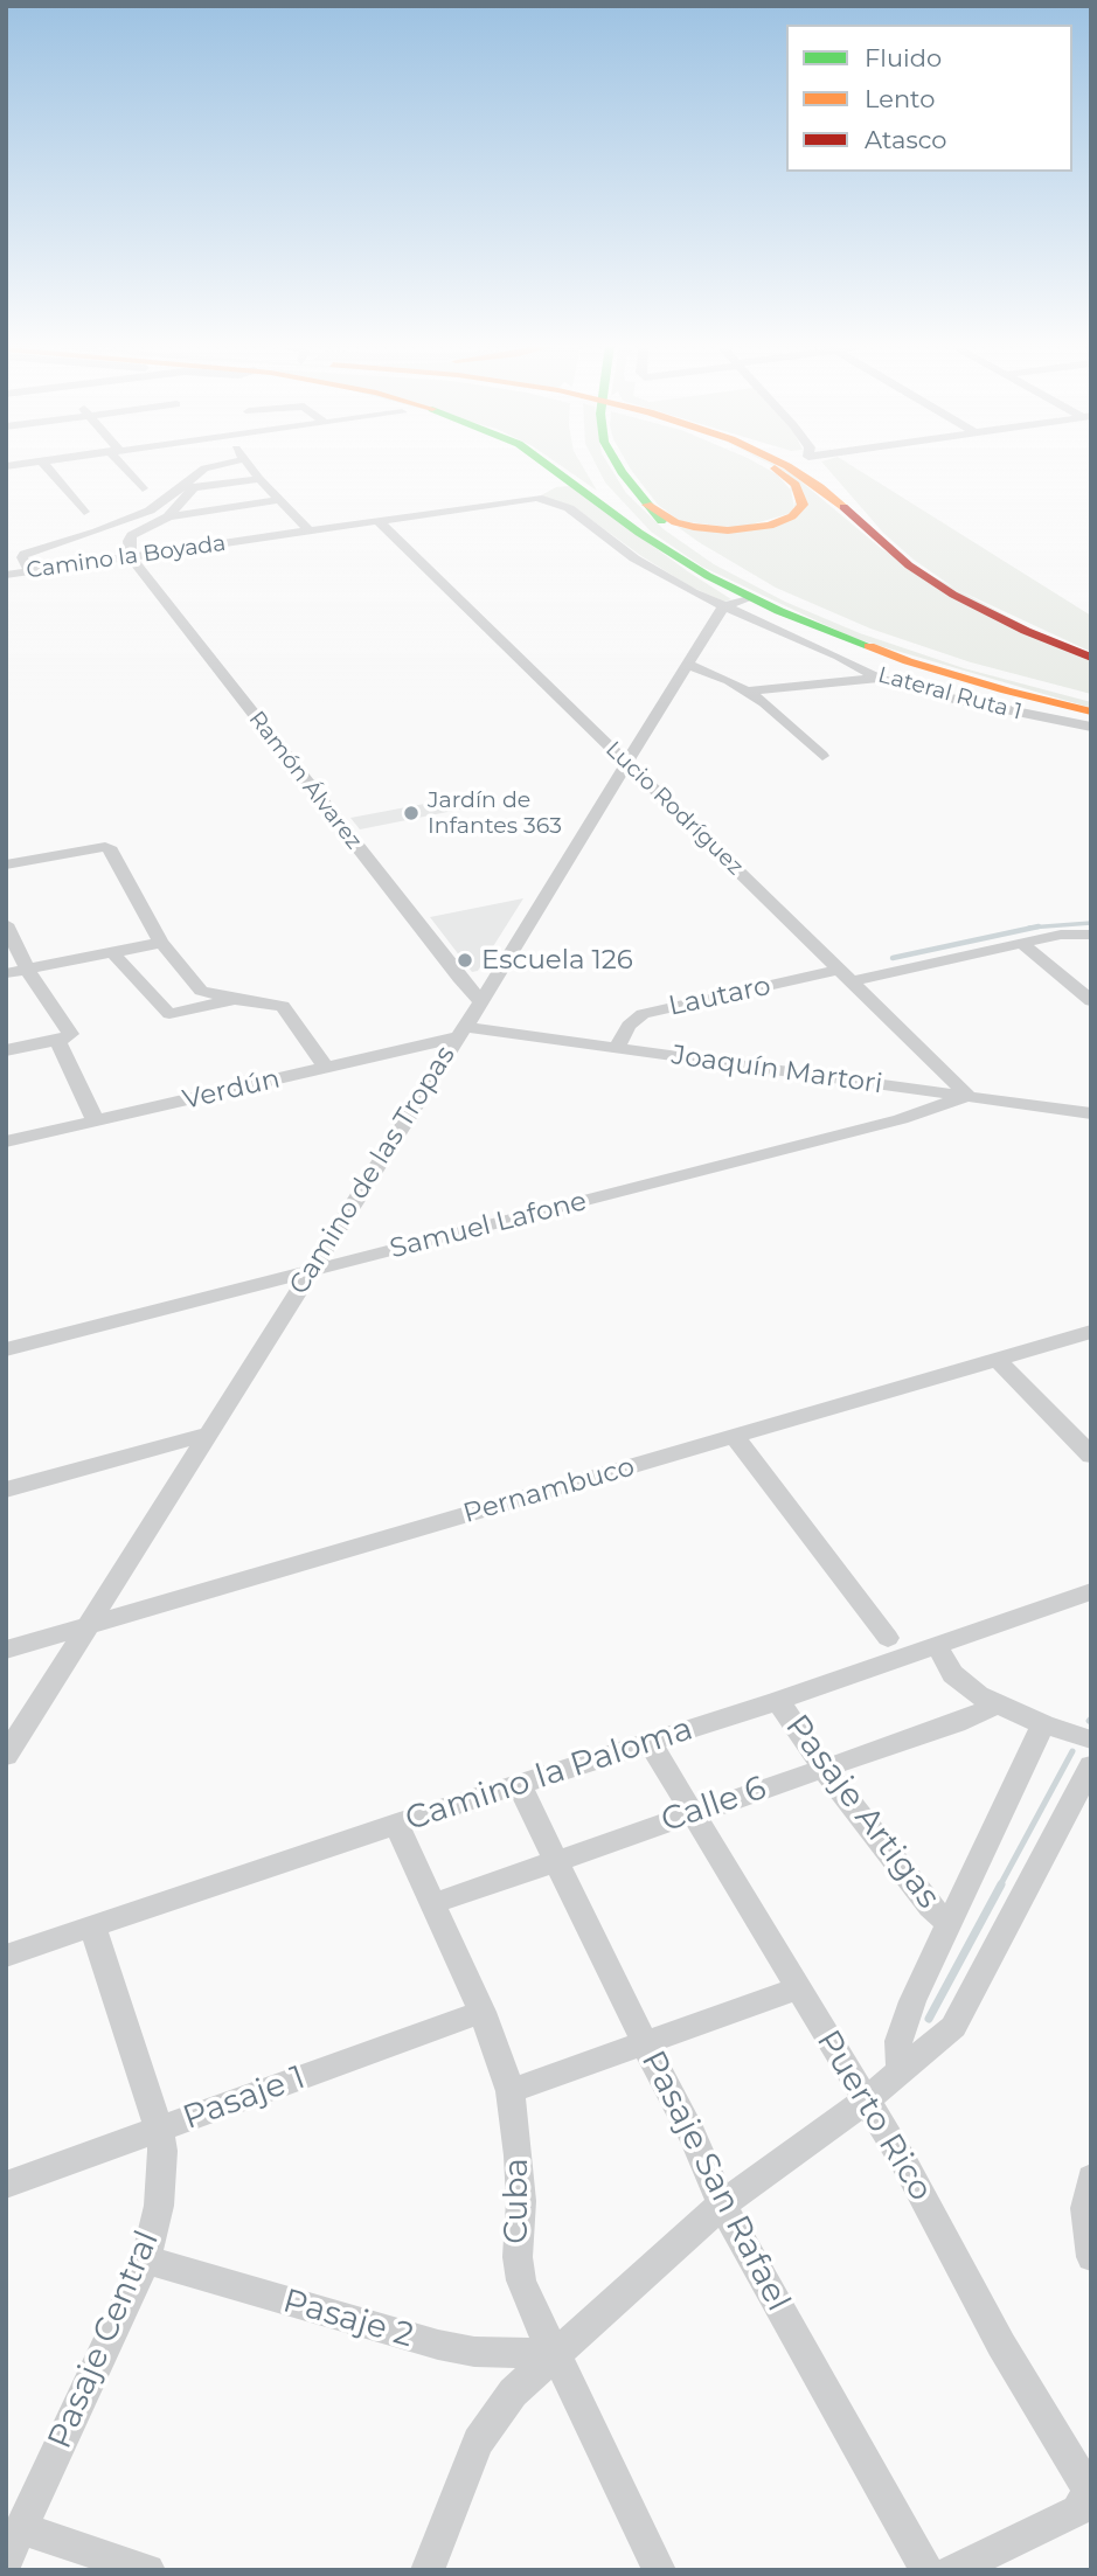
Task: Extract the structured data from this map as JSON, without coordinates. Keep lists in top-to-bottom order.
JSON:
{
  "streets": {
    "street": [
      "Camino la Boyada",
      "Lateral Ruta 1",
      "Ramón Álvarez",
      "Lucio Rodríguez",
      "Lautaro",
      "Joaquín Martori",
      "Verdún",
      "Camino de las Tropas",
      "Samuel Lafone",
      "Pernambuco",
      "Camino la Paloma",
      "Calle 6",
      "Pasaje Artigas",
      "Pasaje 1",
      "Puerto Rico",
      "Pasaje San Rafael",
      "Cuba",
      "Pasaje 2",
      "Pasaje Central"
    ]
  },
  "crossings": [
    ["Camino la Boyada", "Lateral Ruta 1"],
    ["Camino la Boyada", "Ramón Álvarez"],
    ["Camino la Boyada", "Lucio Rodríguez"],
    ["Lateral Ruta 1", "Camino de las Tropas"],
    ["Ramón Álvarez", "Camino de las Tropas"],
    ["Lucio Rodríguez", "Lautaro"],
    ["Lucio Rodríguez", "Joaquín Martori"],
    ["Lucio Rodríguez", "Camino de las Tropas"],
    ["Lucio Rodríguez", "Samuel Lafone"],
    ["Lautaro", "Joaquín Martori"],
    ["Joaquín Martori", "Verdún"],
    ["Joaquín Martori", "Camino de las Tropas"],
    ["Joaquín Martori", "Samuel Lafone"],
    ["Verdún", "Camino de las Tropas"],
    ["Camino de las Tropas", "Samuel Lafone"],
    ["Camino de las Tropas", "Pernambuco"],
    ["Camino la Paloma", "Pasaje Artigas"],
    ["Camino la Paloma", "Puerto Rico"],
    ["Camino la Paloma", "Pasaje San Rafael"],
    ["Camino la Paloma", "Cuba"],
    ["Camino la Paloma", "Pasaje Central"],
    ["Calle 6", "Pasaje Artigas"],
    ["Calle 6", "Puerto Rico"],
    ["Calle 6", "Pasaje San Rafael"],
    ["Calle 6", "Cuba"],
    ["Pasaje 1", "Cuba"],
    ["Pasaje 1", "Pasaje Central"],
    ["Cuba", "Pasaje 2"],
    ["Pasaje 2", "Pasaje Central"]
  ],
  "places": ["Jardín de Infantes 363", "Escuela 126"],
  "legend": ["Fluido", "Lento", "Atasco"]
}
